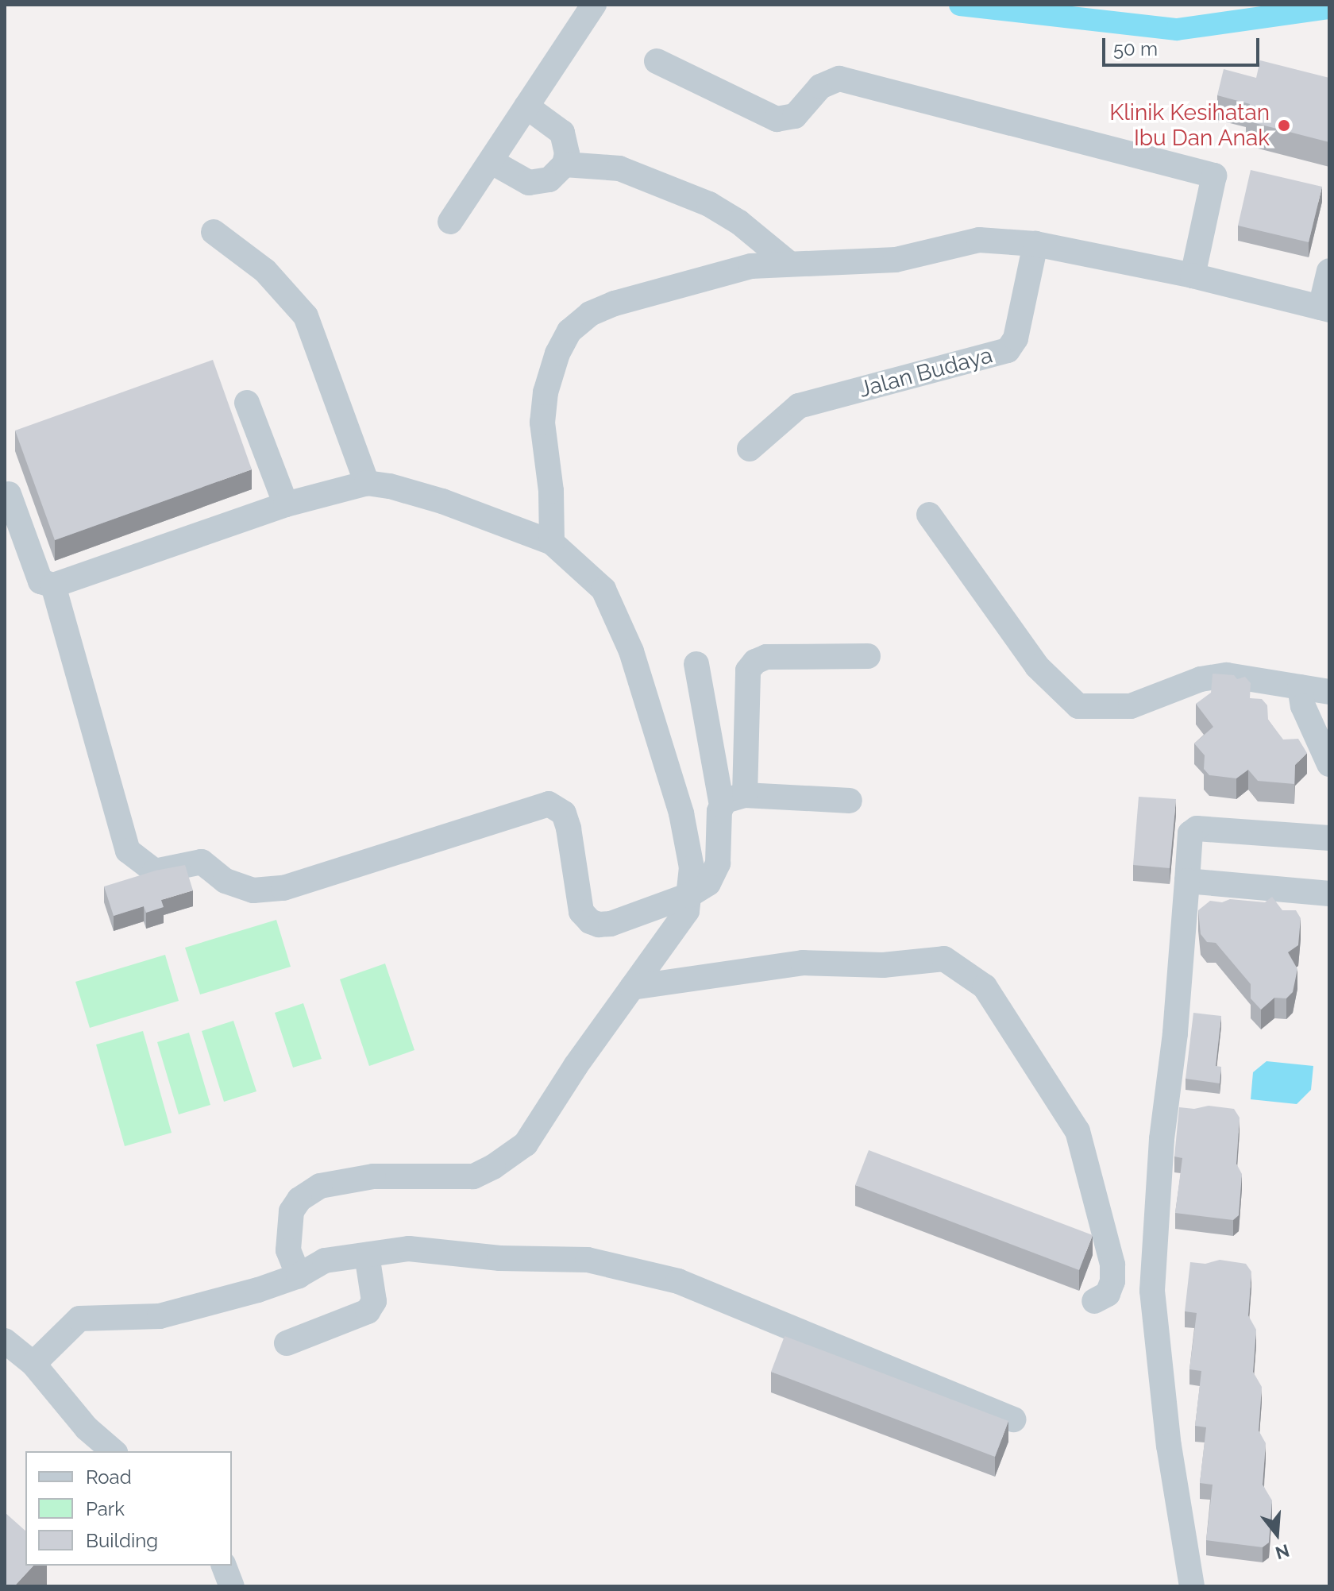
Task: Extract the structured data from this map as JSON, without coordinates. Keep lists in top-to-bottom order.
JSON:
{
  "streets": {
    "street": ["Jalan Budaya"]
  },
  "places": ["Klinik Kesihatan Ibu Dan Anak"],
  "legend": ["Road", "Park", "Building"],
  "scale_bar": "50 m",
  "north": "bottom"
}
